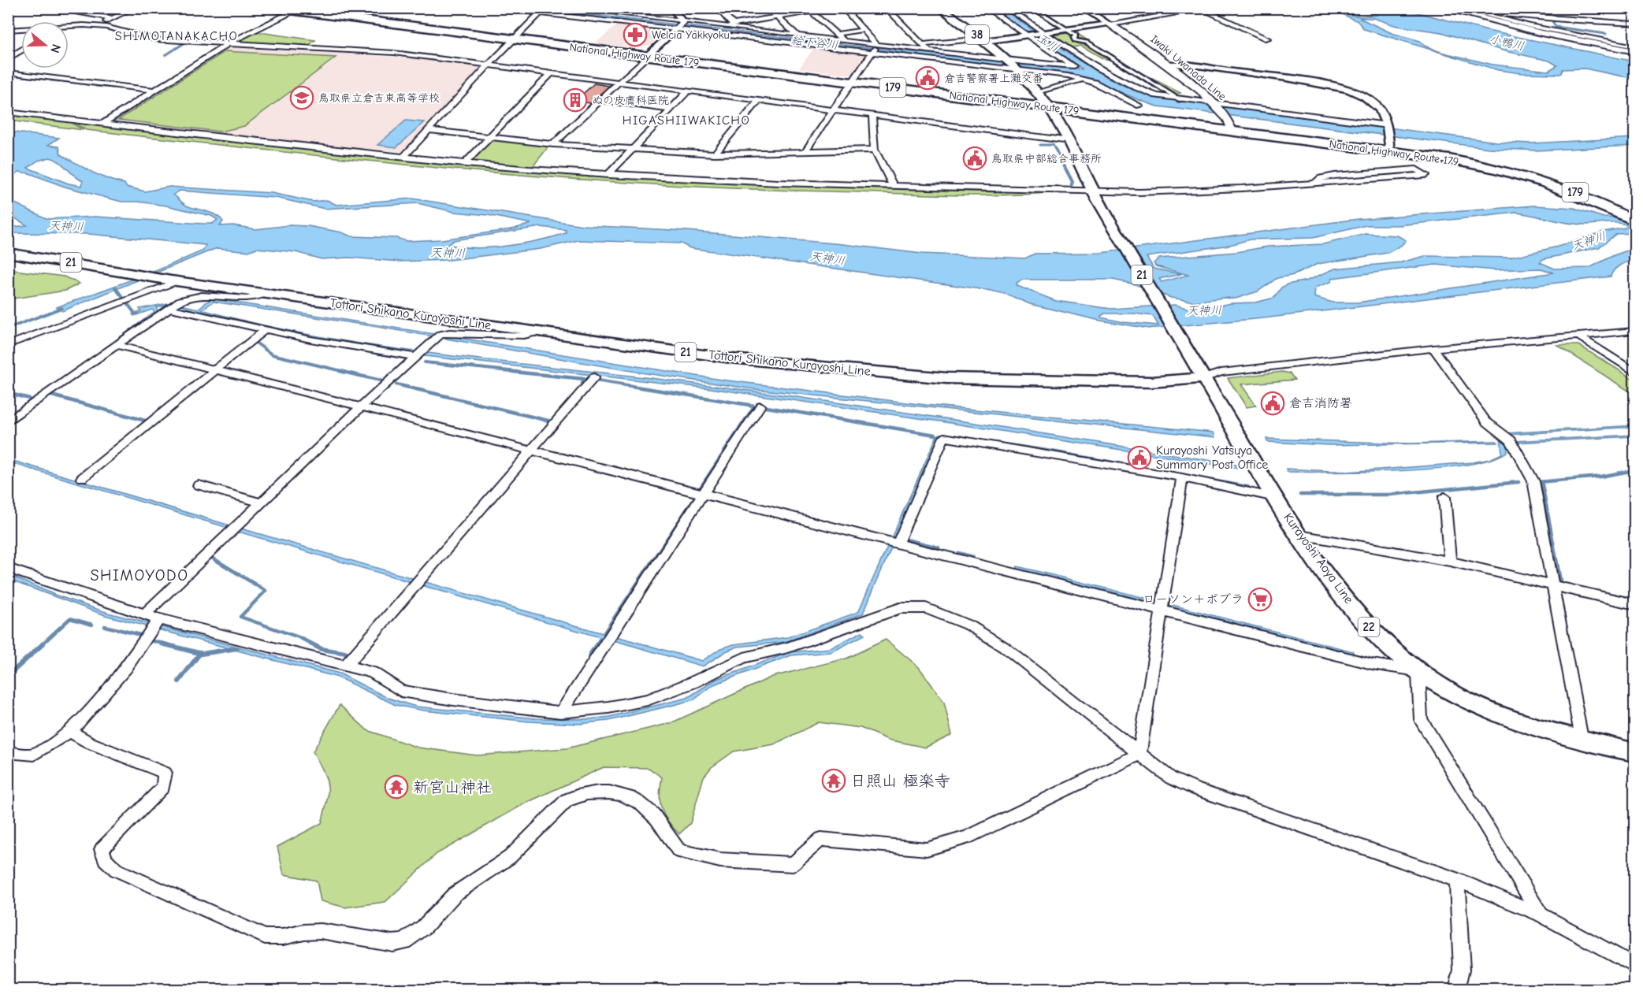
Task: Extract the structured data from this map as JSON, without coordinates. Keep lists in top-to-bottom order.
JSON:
{
  "streets": {
    "highway": ["National Highway Route 179", "179"],
    "main road": [
      "38",
      "Iwaki Uwanada Line",
      "21",
      "Tottori Shikano Kurayoshi Line",
      "Kurayoshi Aoya Line",
      "22"
    ]
  },
  "crossings": [
    ["38", "National Highway Route 179"],
    ["38", "21"],
    ["National Highway Route 179", "Iwaki Uwanada Line"],
    ["National Highway Route 179", "21"],
    ["21", "Tottori Shikano Kurayoshi Line"],
    ["21", "Kurayoshi Aoya Line"],
    ["Tottori Shikano Kurayoshi Line", "Kurayoshi Aoya Line"]
  ],
  "districts": ["SHIMOTANAKACHO", "HIGASHIIWAKICHO", "SHIMOYODO"],
  "water": [
    "絵下谷川",
    "玉川",
    "小鴨川",
    "天神川"
  ],
  "places": {
    "pharmacy": ["Welcia Yakkyoku"],
    "public building": [
      "倉吉警察署上灘交番",
      "鳥取県中部総合事務所",
      "倉吉消防署",
      "Kurayoshi Yatsuya Summary Post Office"
    ],
    "school or university": ["鳥取県立倉吉東高等学校"],
    "building": ["ぬの皮膚科医院"],
    "supermarket": ["ローソン＋ポプラ"],
    "temple": ["日照山 極楽寺", "新宮山神社"]
  },
  "north": "right"
}
